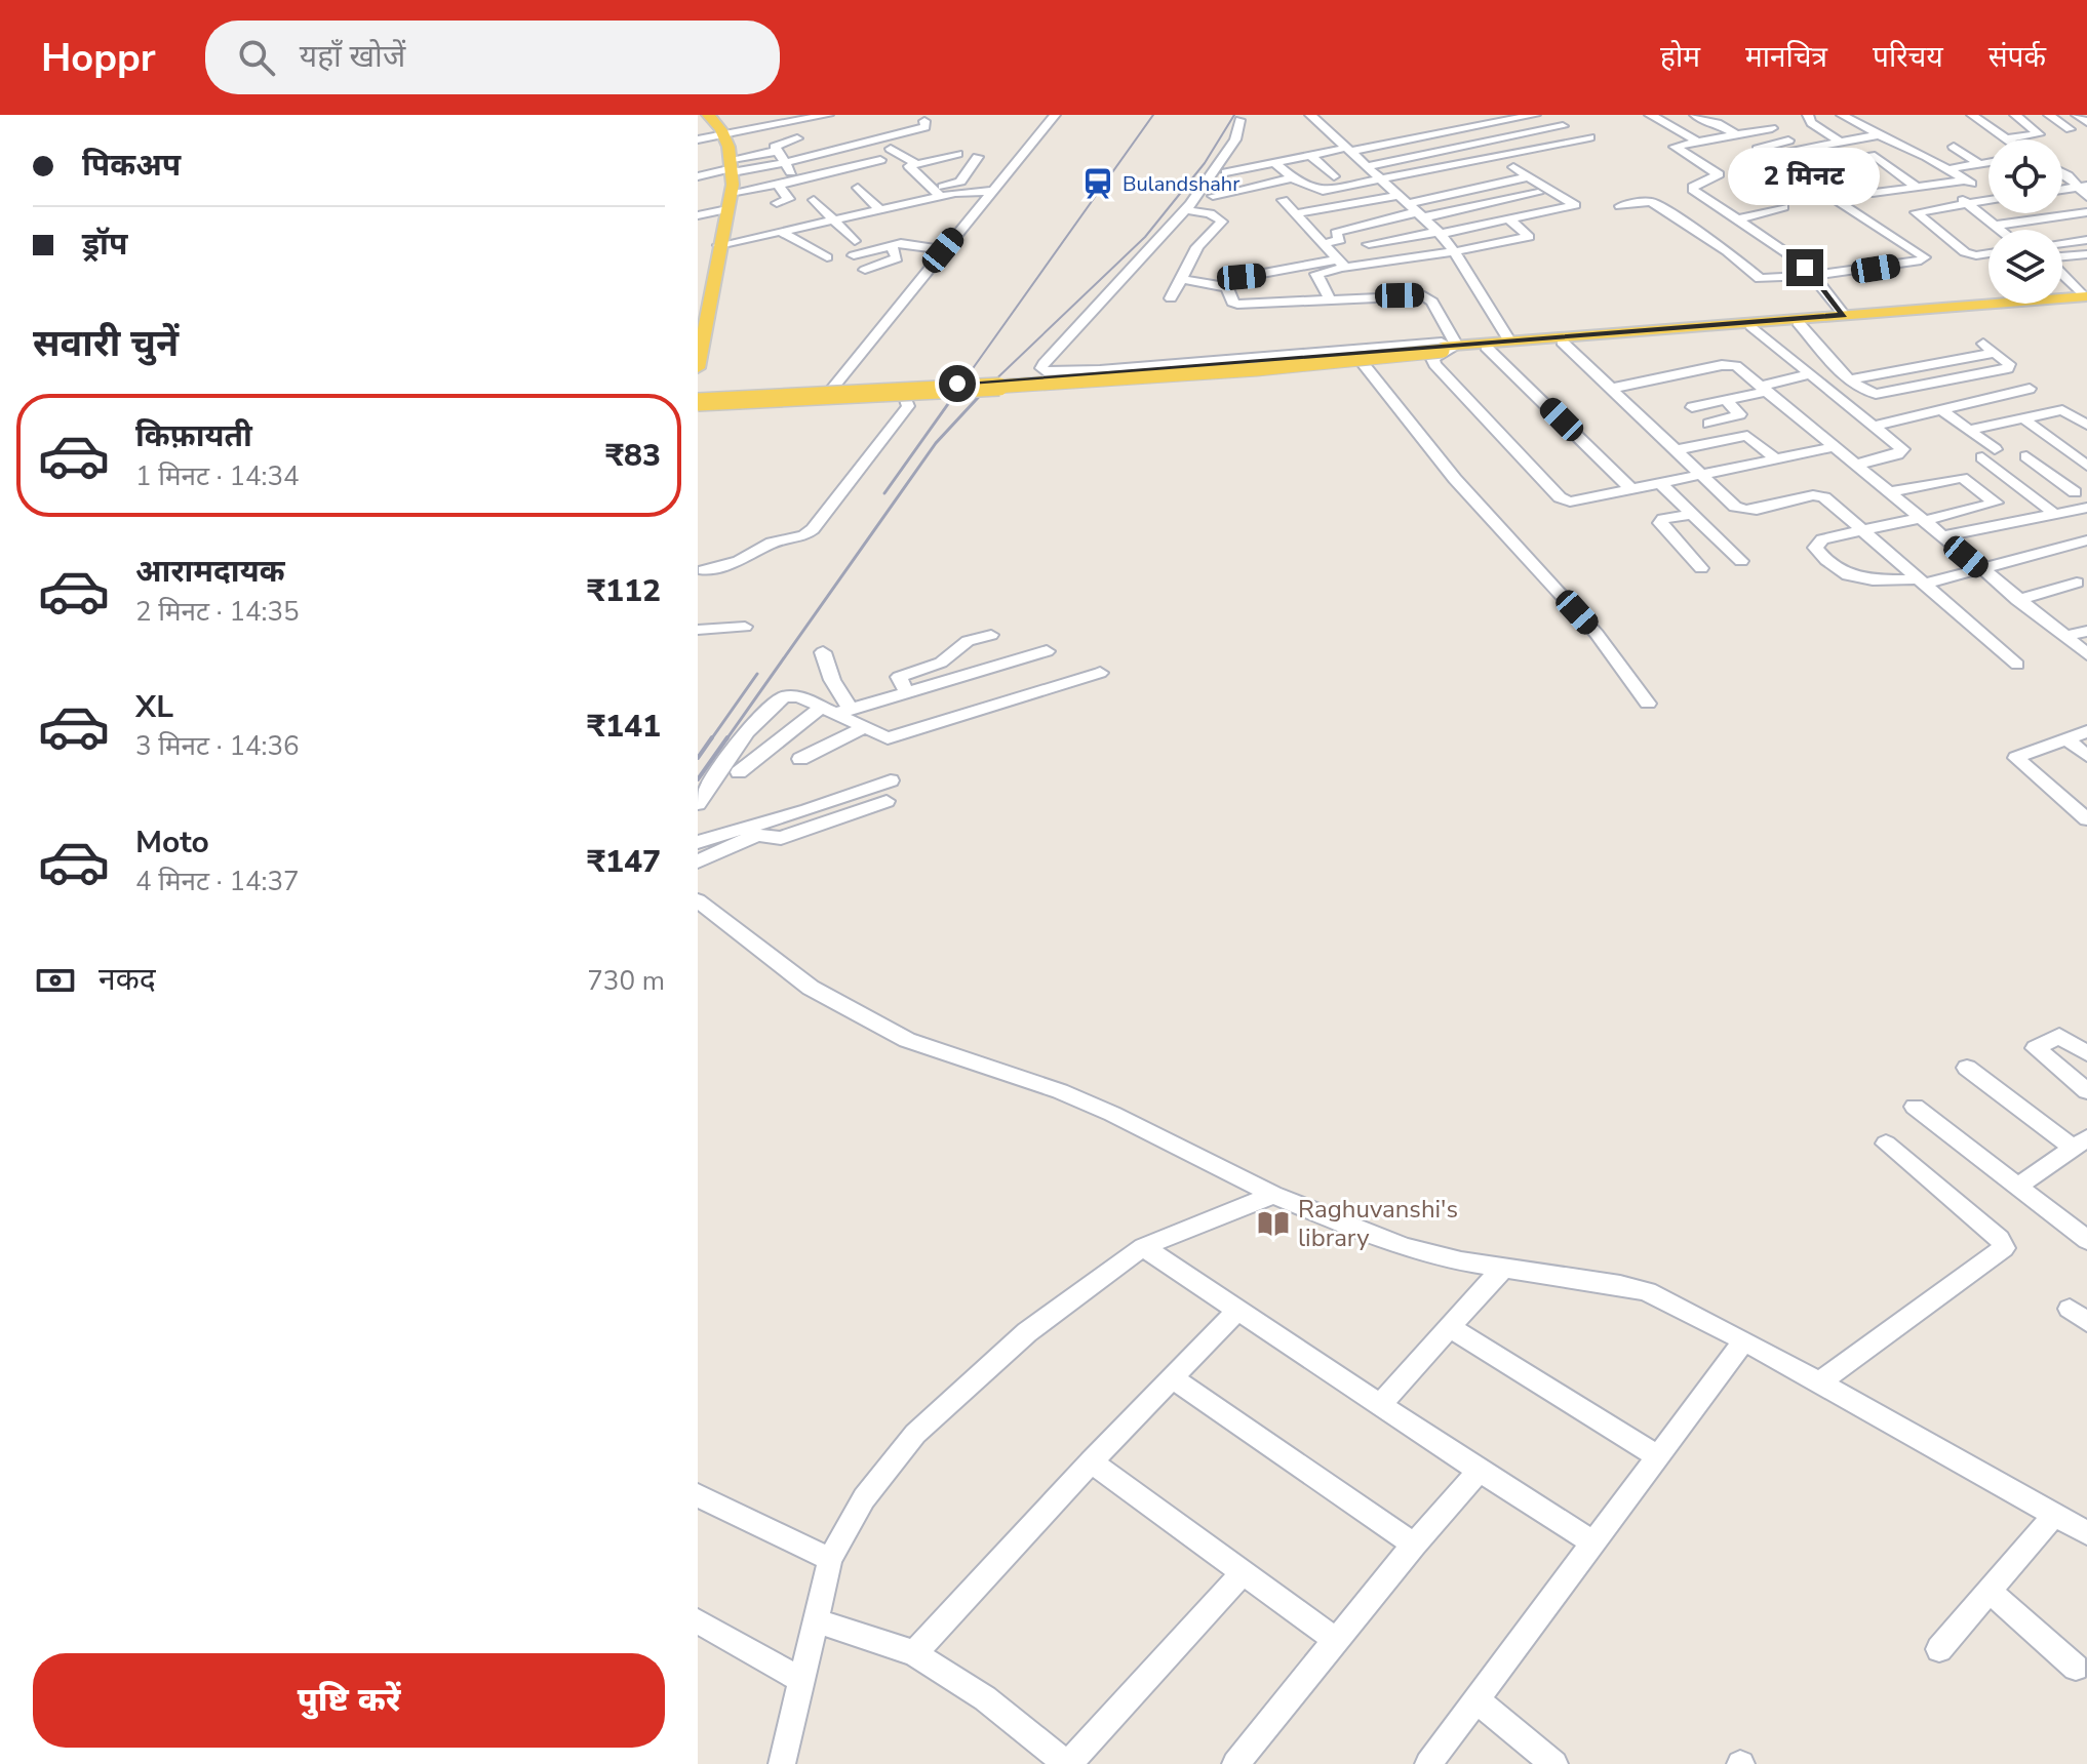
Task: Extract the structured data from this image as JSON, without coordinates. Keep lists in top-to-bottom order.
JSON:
{
  "places": {
    "station": ["Bulandshahr"],
    "library": ["Raghuvanshi's library"]
  },
  "page": {
    "header": "Hoppr",
    "search": "यहाँ खोजें",
    "nav": [
      "होम",
      "मानचित्र",
      "परिचय",
      "संपर्क"
    ],
    "banner": ["पिकअप", "ड्रॉप"],
    "bubble": "2 मिनट",
    "heading": "सवारी चुनें",
    "list": [
      {
        "name": "किफ़ायती",
        "note": "1 मिनट · 14:34",
        "value": "₹83"
      },
      {
        "name": "आरामदायक",
        "note": "2 मिनट · 14:35",
        "value": "₹112"
      },
      {
        "name": "XL",
        "note": "3 मिनट · 14:36",
        "value": "₹141"
      },
      {
        "name": "Moto",
        "note": "4 मिनट · 14:37",
        "value": "₹147"
      }
    ],
    "pay": ["नकद", "730 m"],
    "buttons": "पुष्टि करें"
  }
}
